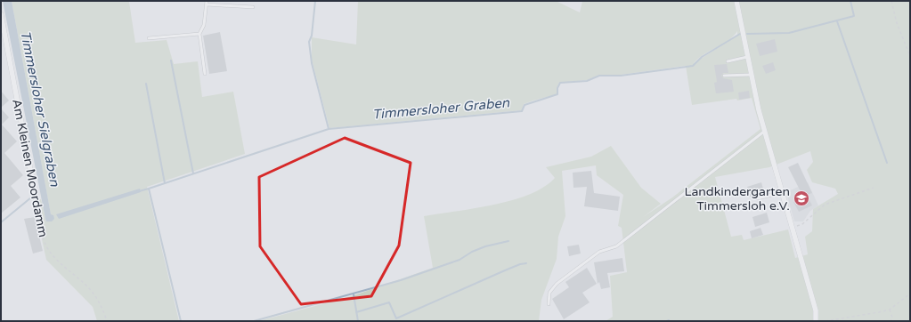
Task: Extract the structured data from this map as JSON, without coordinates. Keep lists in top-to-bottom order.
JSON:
{
  "streets": {
    "street": ["Am Kleinen Moordamm"]
  },
  "water": ["Timmersloher Sielgraben", "Timmersloher Graben"],
  "places": {
    "school or university": ["Landkindergarten Timmersloh e.V."]
  }
}
